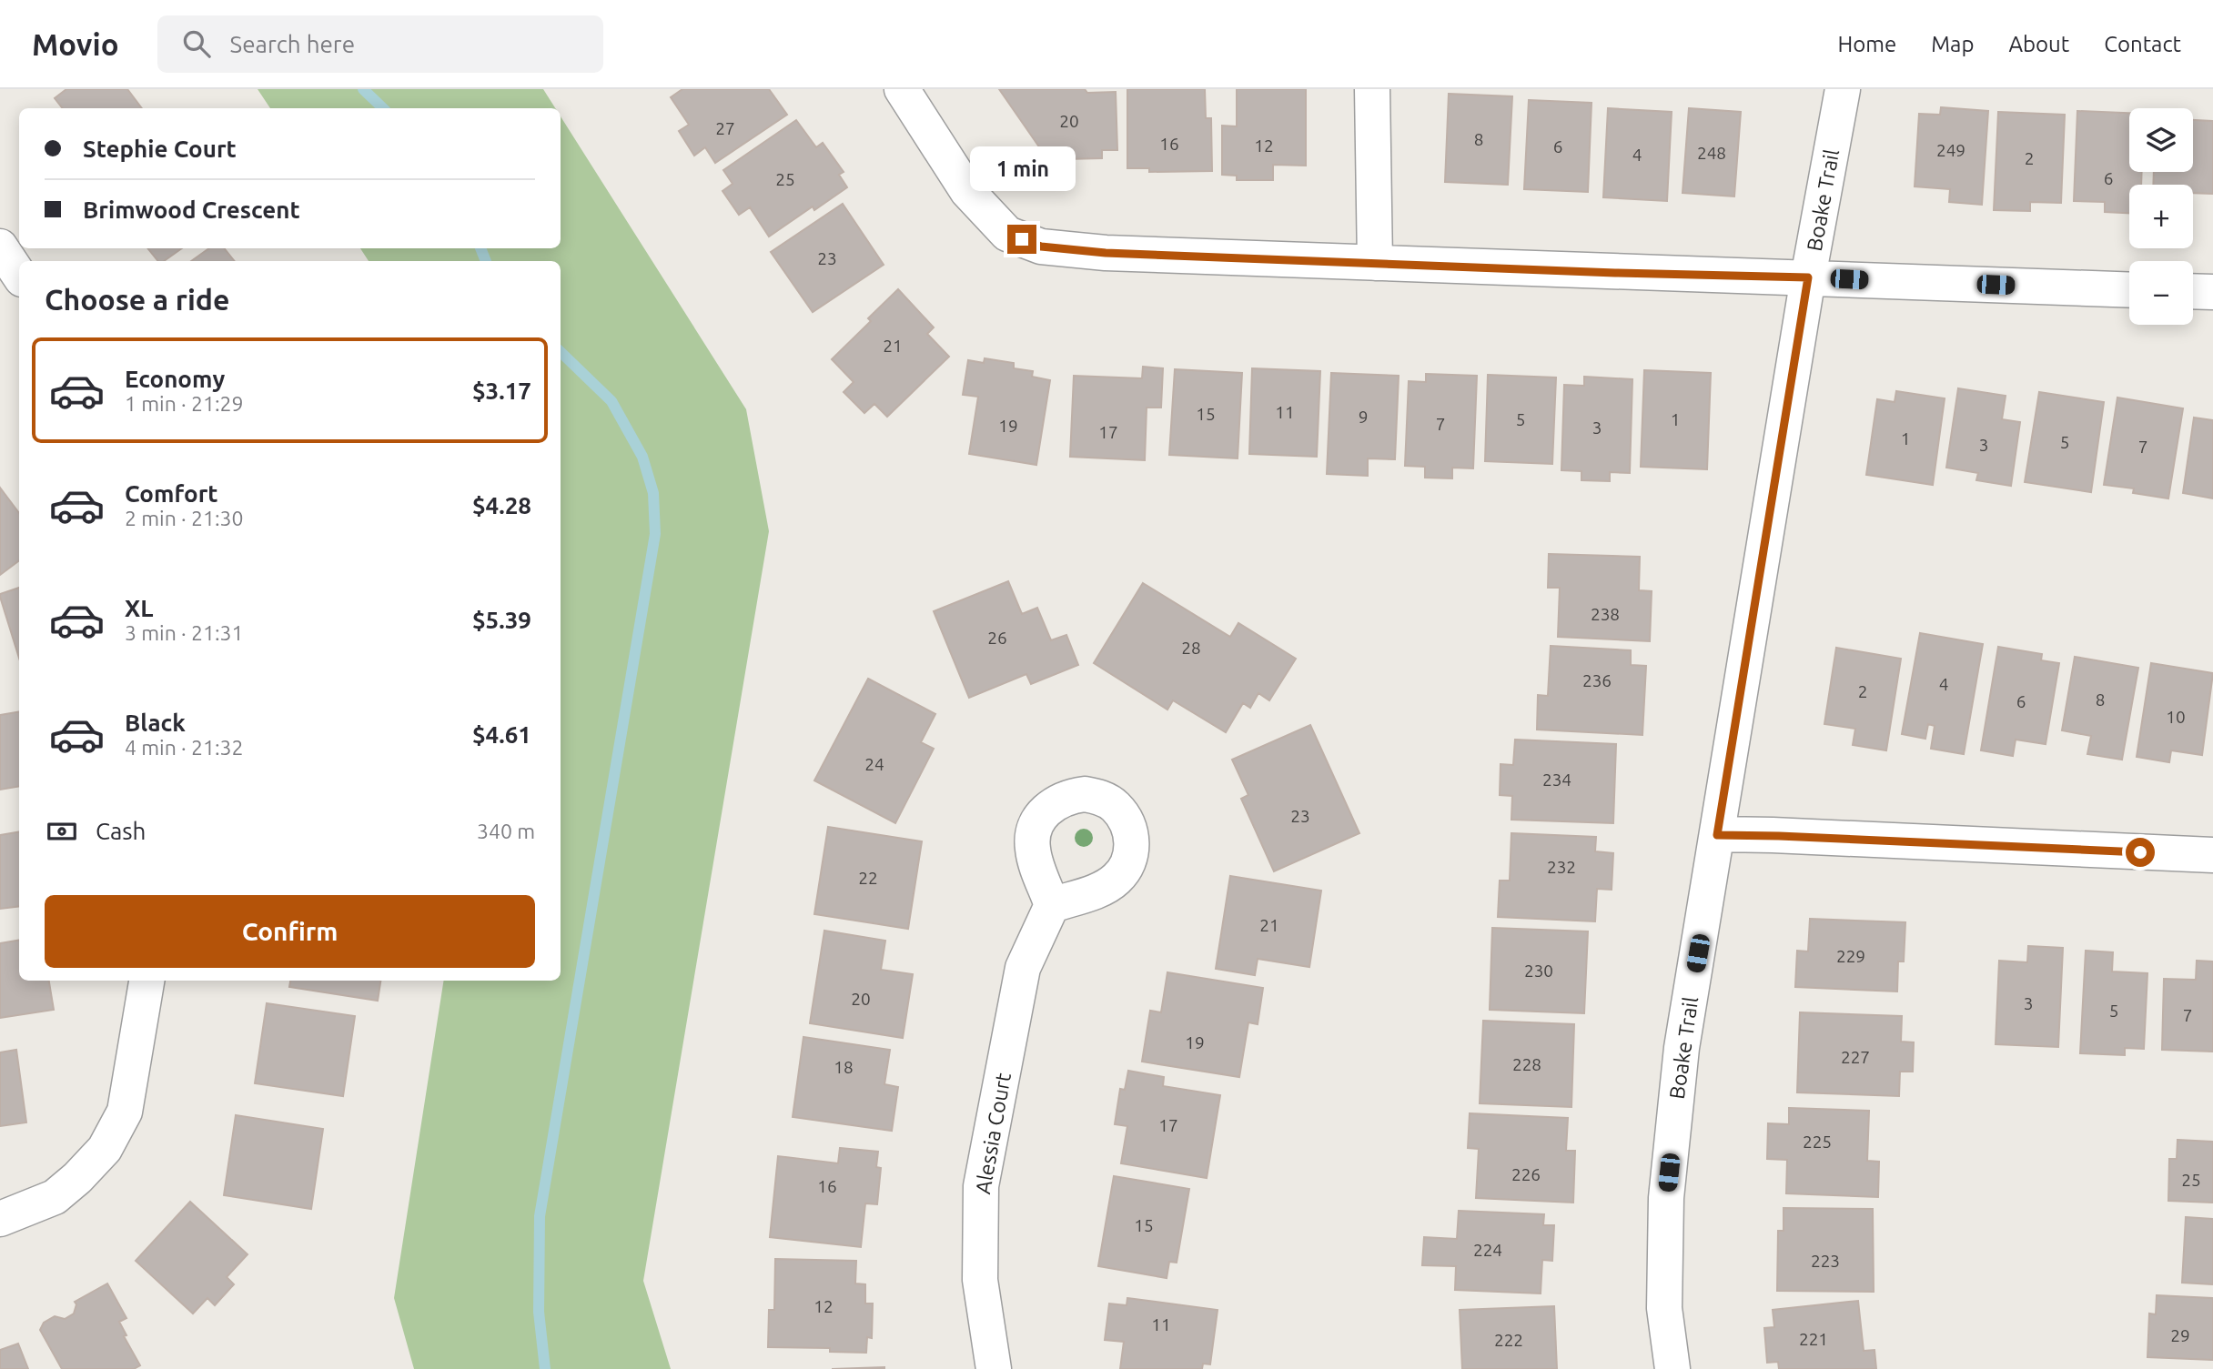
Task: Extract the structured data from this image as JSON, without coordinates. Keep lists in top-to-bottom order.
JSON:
{
  "streets": {
    "street": ["Boake Trail", "Alessia Court"]
  },
  "house_numbers": [
    "20",
    "27",
    "8",
    "16",
    "12",
    "6",
    "249",
    "248",
    "4",
    "2",
    "6",
    "25",
    "23",
    "21",
    "11",
    "15",
    "9",
    "5",
    "1",
    "7",
    "19",
    "3",
    "17",
    "1",
    "5",
    "3",
    "7",
    "238",
    "26",
    "28",
    "236",
    "4",
    "2",
    "8",
    "6",
    "10",
    "24",
    "234",
    "23",
    "232",
    "22",
    "21",
    "229",
    "230",
    "20",
    "3",
    "5",
    "7",
    "19",
    "227",
    "228",
    "18",
    "17",
    "225",
    "226",
    "25",
    "16",
    "15",
    "224",
    "223",
    "12",
    "11",
    "29",
    "221",
    "222"
  ],
  "page": {
    "header": "Movio",
    "search": "Search here",
    "nav": [
      "Home",
      "Map",
      "About",
      "Contact"
    ],
    "map_buttons": ["+", "−"],
    "banner": ["Stephie Court", "Brimwood Crescent"],
    "bubble": "1 min",
    "heading": "Choose a ride",
    "list": [
      {
        "name": "Economy",
        "note": "1 min · 21:29",
        "value": "$3.17"
      },
      {
        "name": "Comfort",
        "note": "2 min · 21:30",
        "value": "$4.28"
      },
      {
        "name": "XL",
        "note": "3 min · 21:31",
        "value": "$5.39"
      },
      {
        "name": "Black",
        "note": "4 min · 21:32",
        "value": "$4.61"
      }
    ],
    "pay": ["Cash", "340 m"],
    "buttons": "Confirm"
  }
}
